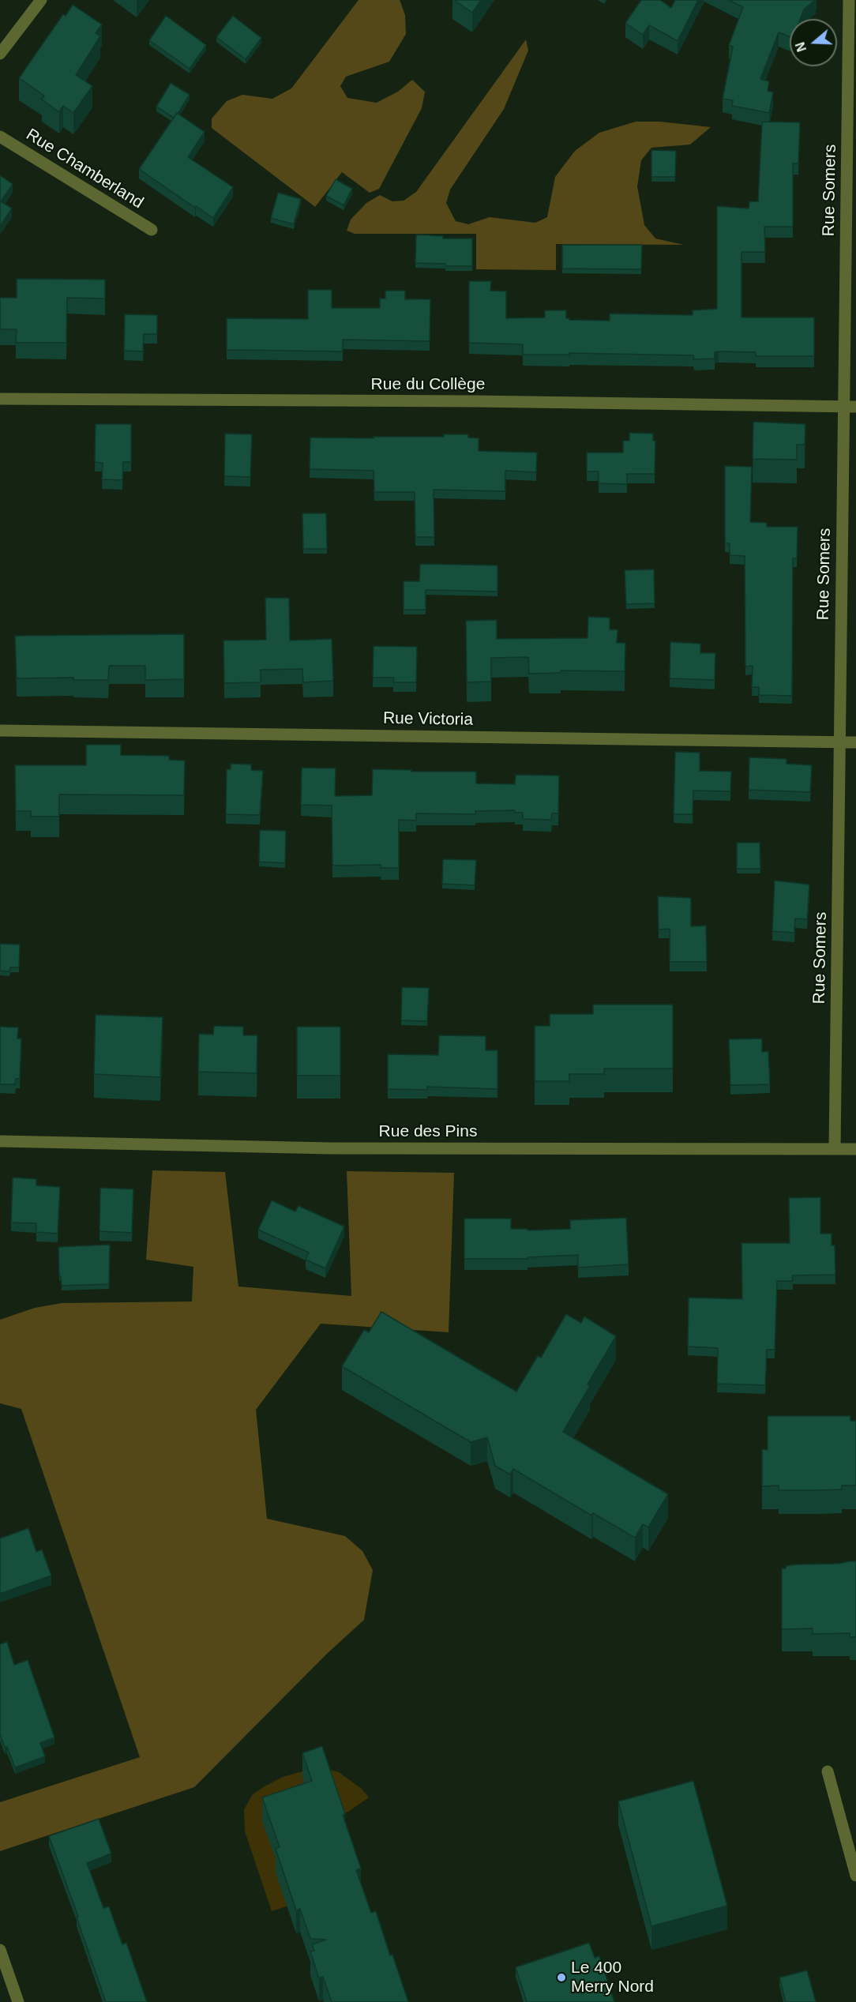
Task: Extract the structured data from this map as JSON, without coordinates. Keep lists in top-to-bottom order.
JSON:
{
  "streets": {
    "street": [
      "Rue Chamberland",
      "Rue Somers",
      "Rue du Collège",
      "Rue Victoria",
      "Rue des Pins"
    ]
  },
  "crossings": [
    ["Rue Somers", "Rue du Collège"],
    ["Rue Somers", "Rue Victoria"],
    ["Rue Somers", "Rue des Pins"]
  ],
  "places": ["Le 400 Merry Nord"],
  "north": "left"
}
